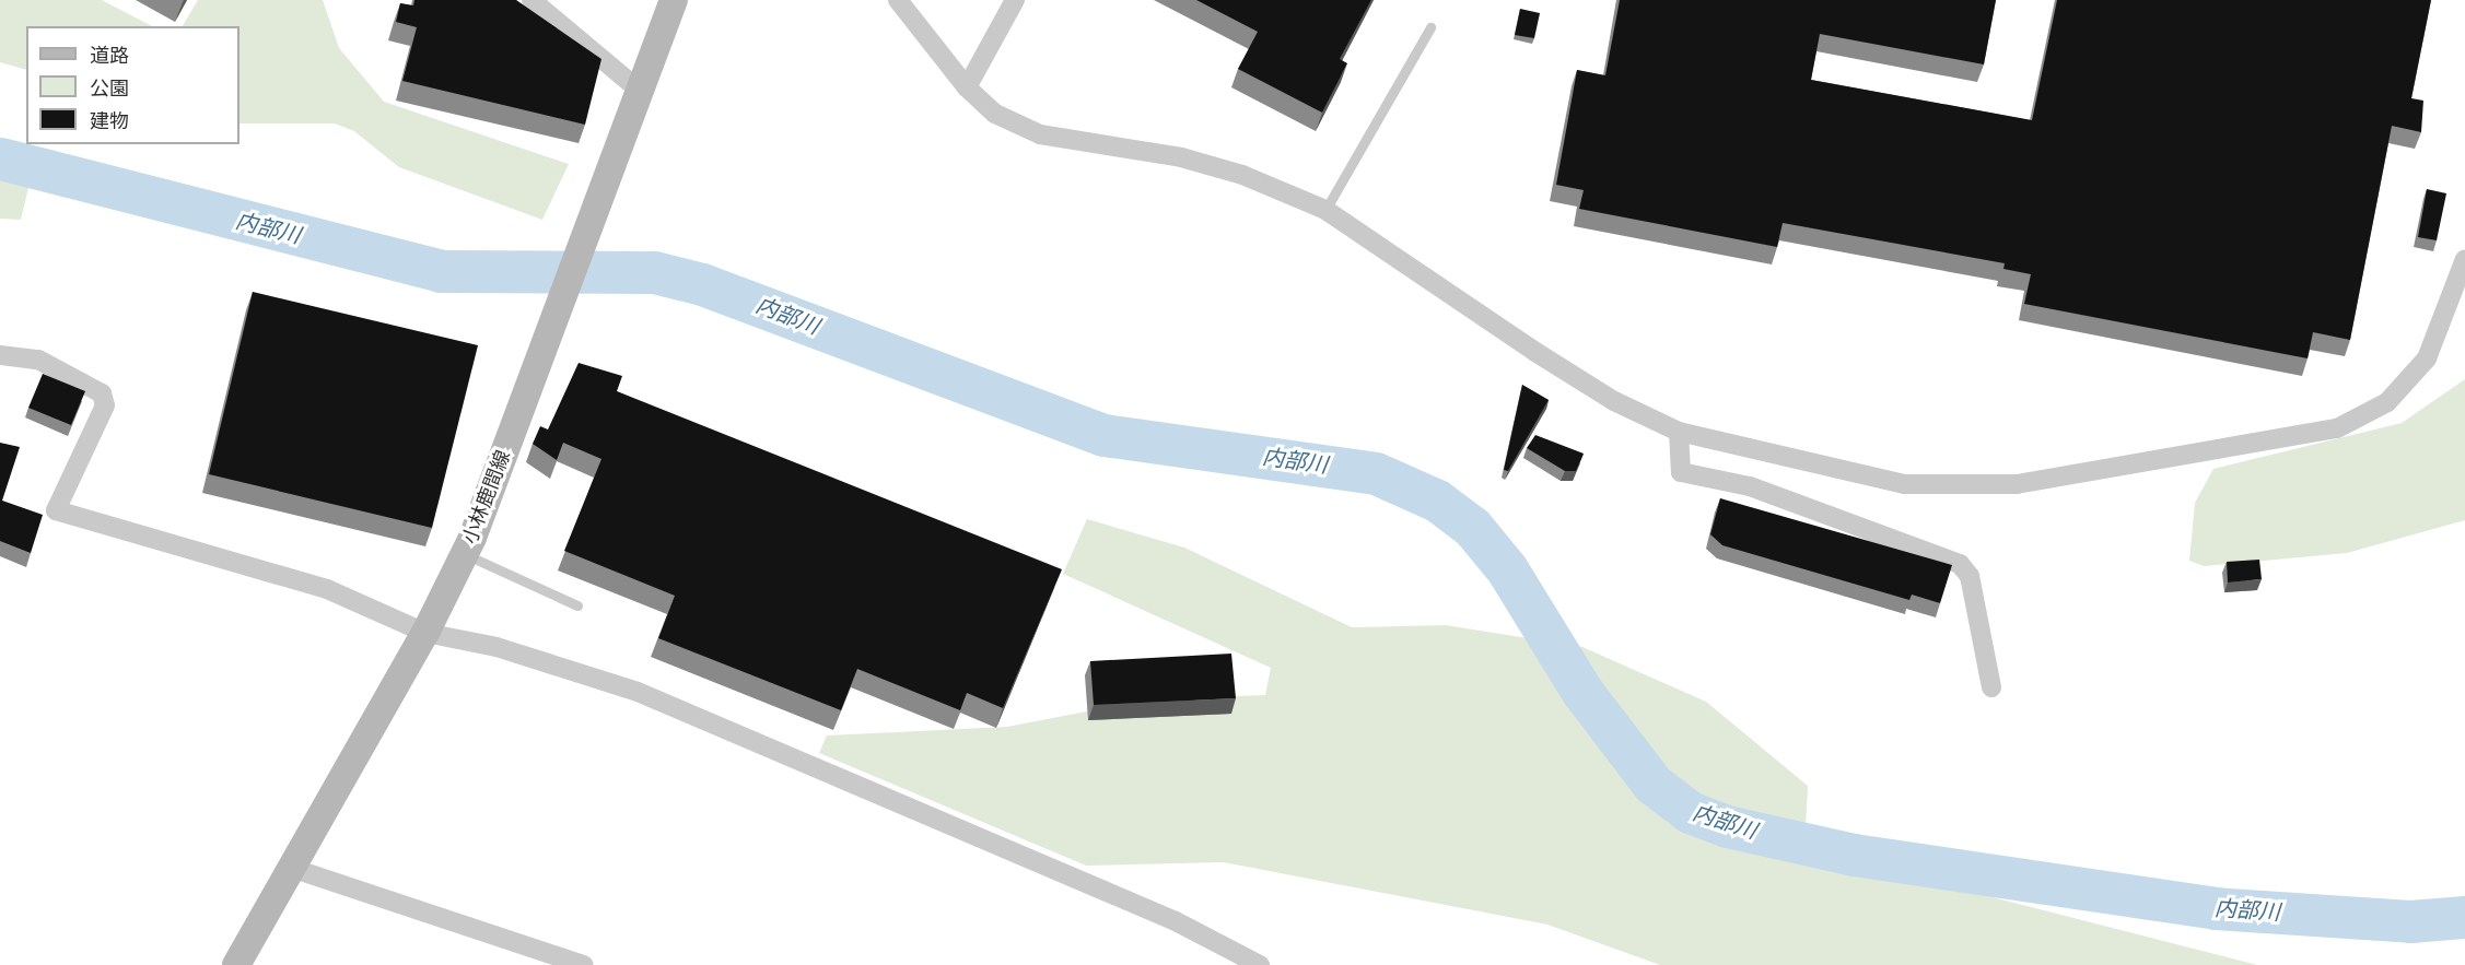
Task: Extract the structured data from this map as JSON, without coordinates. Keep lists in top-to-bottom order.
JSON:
{
  "streets": {
    "main road": ["小林鹿間線"]
  },
  "water": ["内部川"],
  "legend": ["道路", "公園", "建物"]
}
